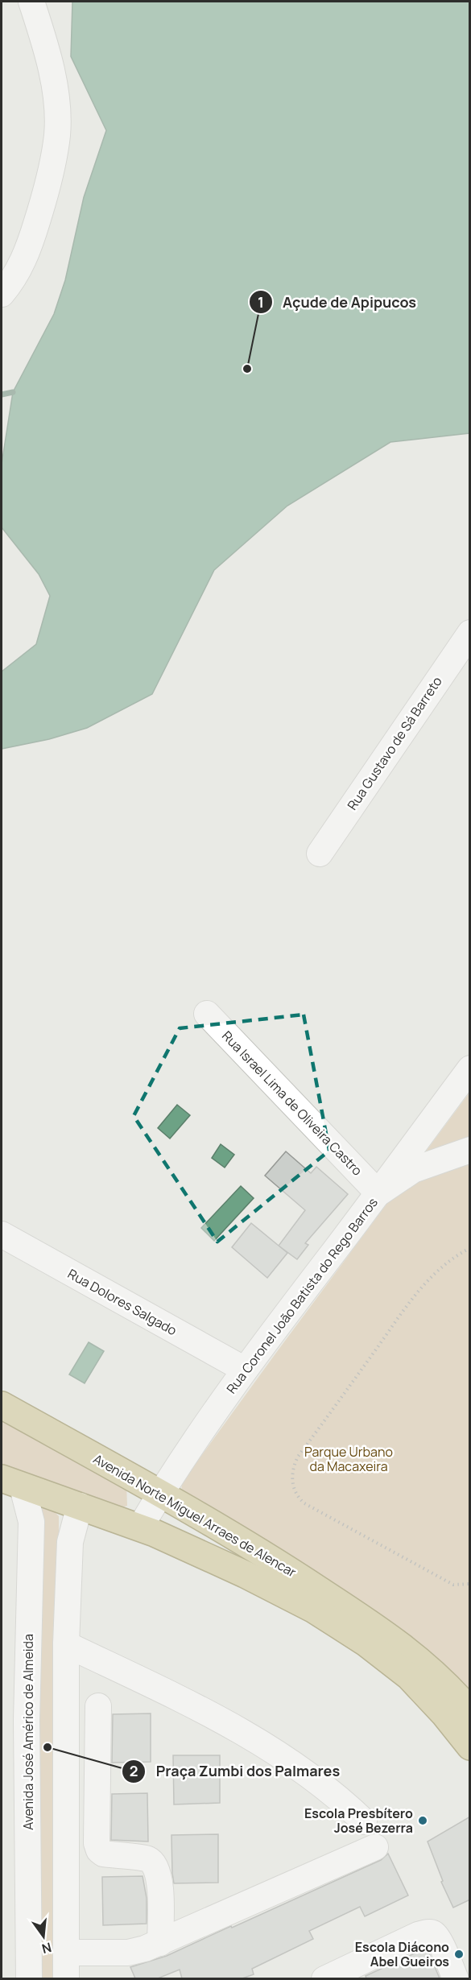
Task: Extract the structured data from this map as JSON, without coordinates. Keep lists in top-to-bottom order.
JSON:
{
  "streets": {
    "main road": ["Avenida Norte Miguel Arraes de Alencar"],
    "street": [
      "Rua Gustavo de Sá Barreto",
      "Rua Israel Lima de Oliveira Castro",
      "Rua Coronel João Batista do Rego Barros",
      "Rua Dolores Salgado",
      "Avenida José Américo de Almeida"
    ]
  },
  "crossings": [
    ["Rua Israel Lima de Oliveira Castro", "Rua Coronel João Batista do Rego Barros"],
    ["Rua Coronel João Batista do Rego Barros", "Rua Dolores Salgado"],
    ["Rua Coronel João Batista do Rego Barros", "Avenida Norte Miguel Arraes de Alencar"],
    ["Avenida Norte Miguel Arraes de Alencar", "Avenida José Américo de Almeida"]
  ],
  "parks": ["Parque Urbano da Macaxeira"],
  "places": [
    "Açude de Apipucos",
    "Praça Zumbi dos Palmares",
    "Escola Presbítero José Bezerra",
    "Escola Diácono Abel Gueiros"
  ],
  "north": "bottom"
}
